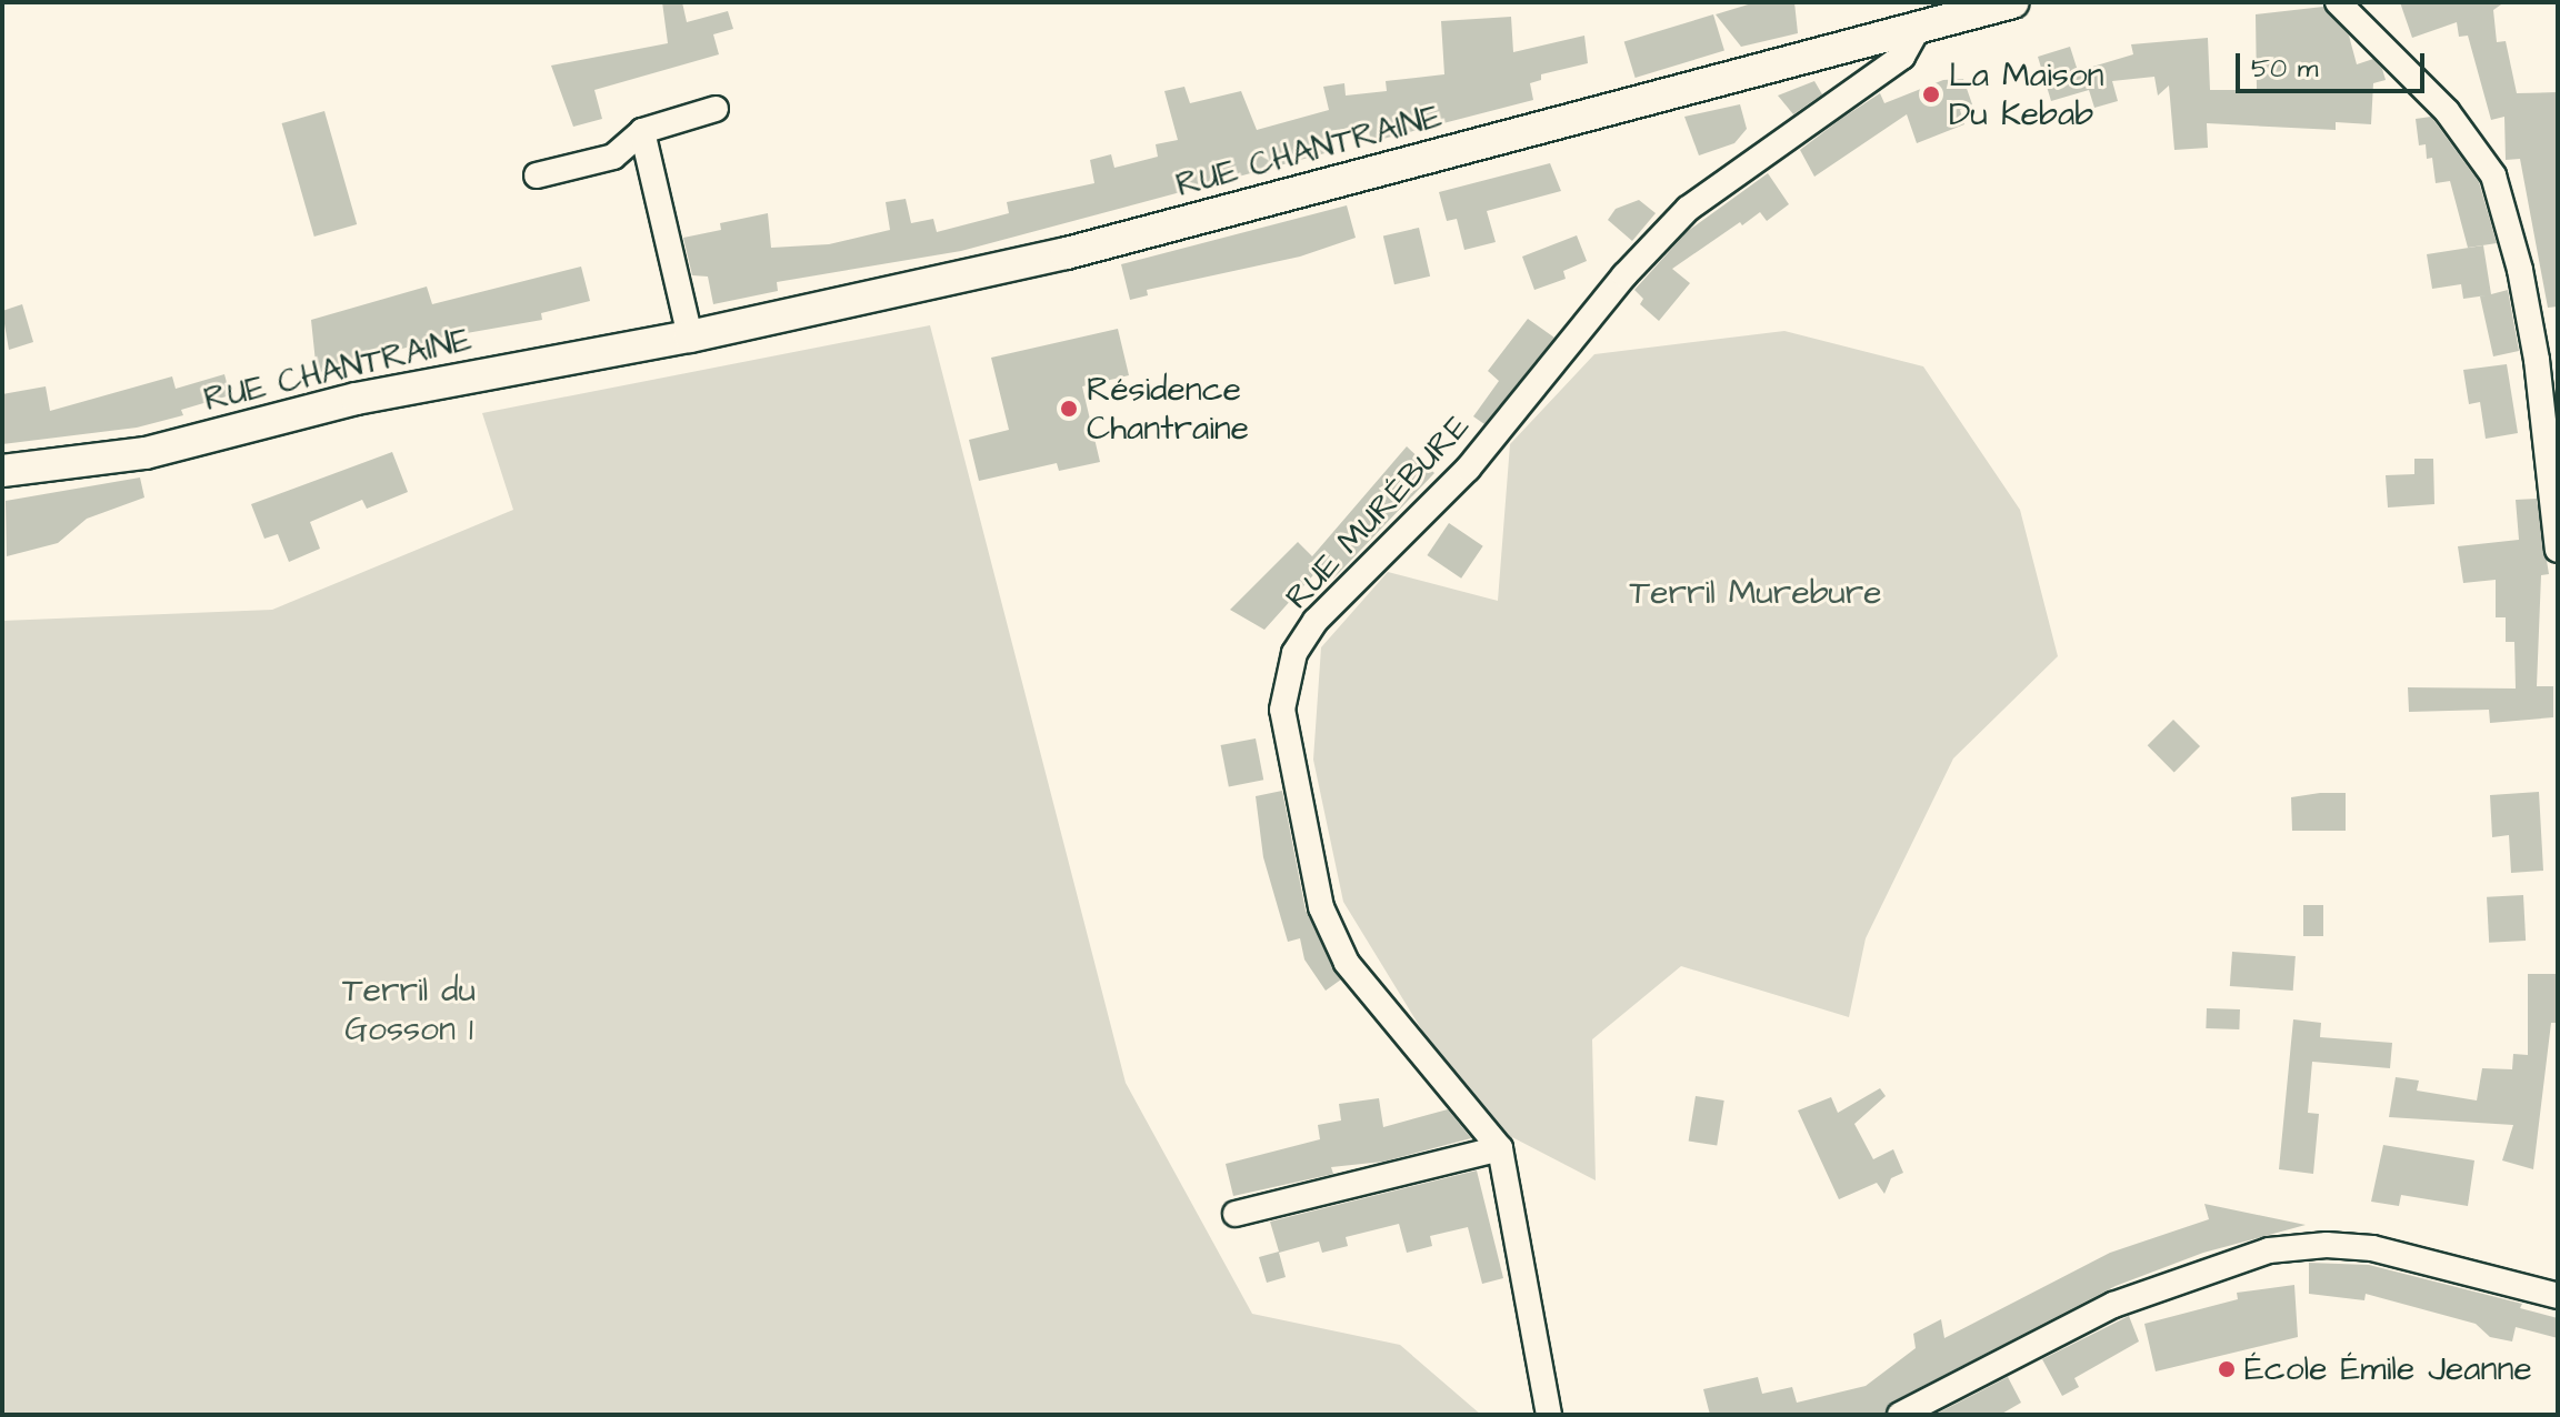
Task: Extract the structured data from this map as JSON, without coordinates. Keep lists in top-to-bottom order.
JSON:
{
  "streets": {
    "street": ["RUE CHANTRAINE", "RUE MURÉBURE"]
  },
  "crossings": [
    ["RUE CHANTRAINE", "RUE MURÉBURE"]
  ],
  "parks": ["Terril Murebure", "Terril du Gosson 1"],
  "places": ["La Maison Du Kebab", "Résidence Chantraine", "École Émile Jeanne"],
  "scale_bar": "50 m"
}
